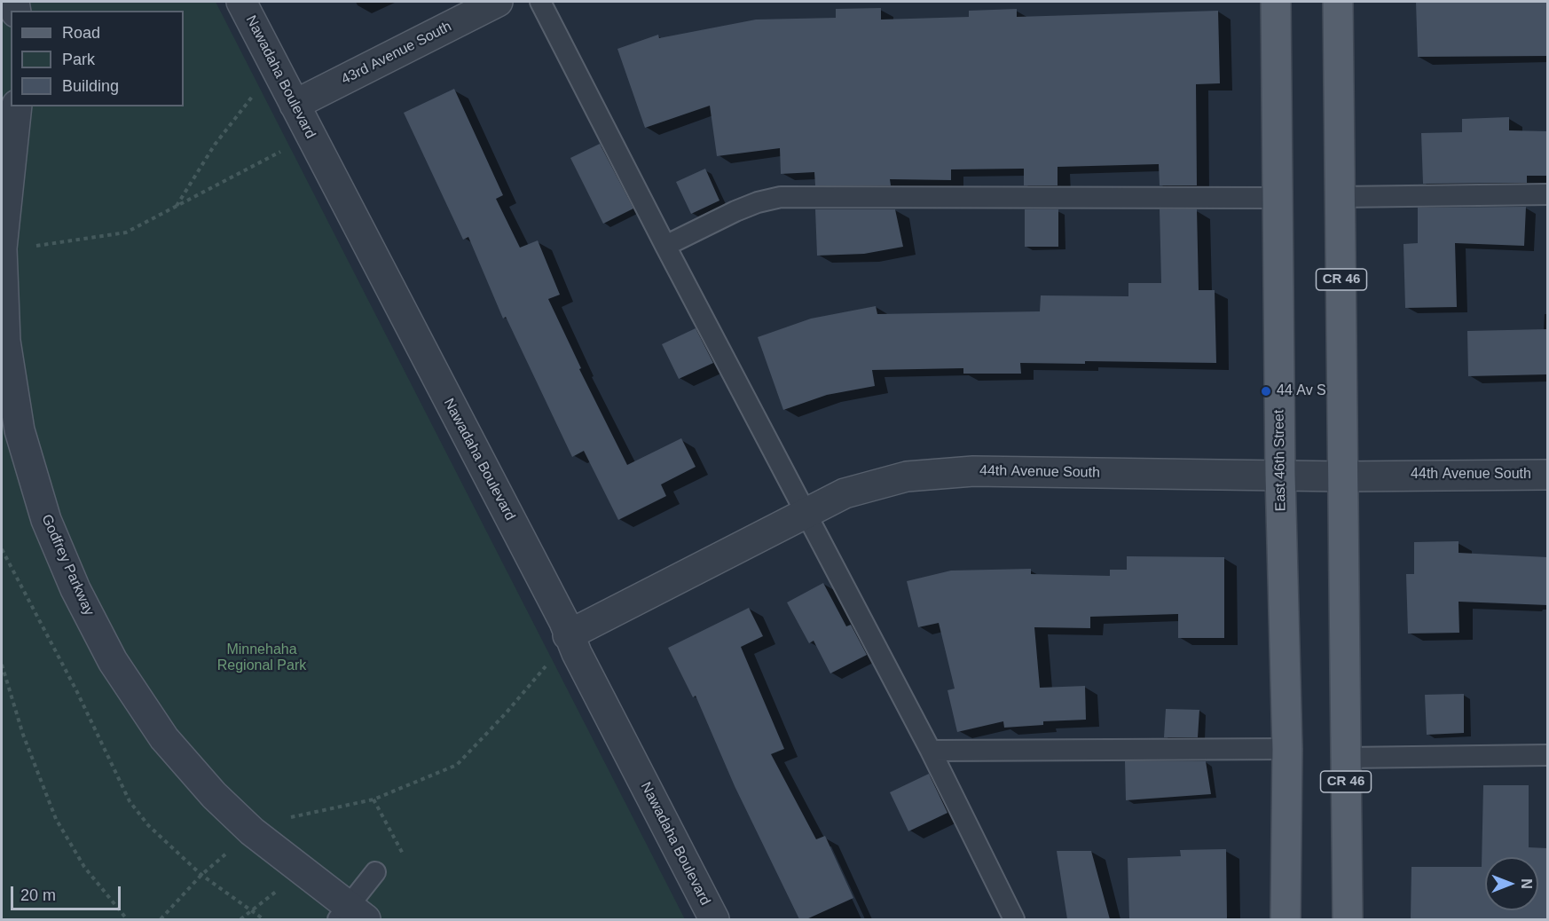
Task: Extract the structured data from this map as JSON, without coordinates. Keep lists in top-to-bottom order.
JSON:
{
  "streets": {
    "main road": ["CR 46", "East 46th Street"],
    "street": [
      "43rd Avenue South",
      "Nawadaha Boulevard",
      "44th Avenue South",
      "Godfrey Parkway"
    ]
  },
  "crossings": [
    ["43rd Avenue South", "Nawadaha Boulevard"],
    ["Nawadaha Boulevard", "44th Avenue South"],
    ["CR 46", "44th Avenue South"],
    ["East 46th Street", "44th Avenue South"]
  ],
  "parks": ["Minnehaha Regional Park"],
  "places": ["44 Av S"],
  "legend": ["Road", "Park", "Building"],
  "scale_bar": "20 m",
  "north": "right"
}
